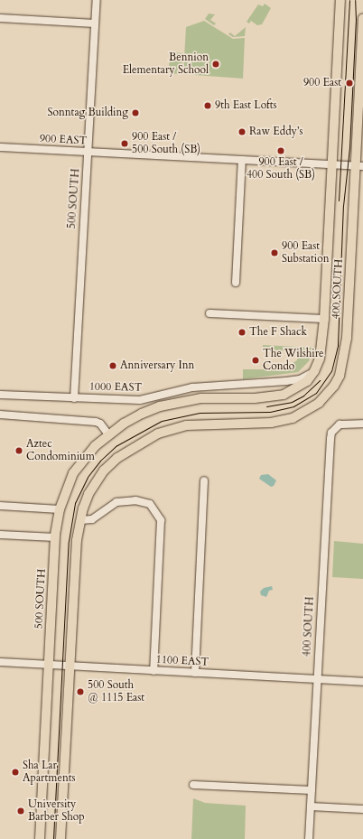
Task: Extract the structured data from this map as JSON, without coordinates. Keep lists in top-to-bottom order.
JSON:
{
  "streets": {
    "main road": ["500 SOUTH", "400 SOUTH"],
    "street": ["900 EAST", "1000 EAST", "1100 EAST"]
  },
  "crossings": [
    ["900 EAST", "500 SOUTH"],
    ["900 EAST", "400 SOUTH"],
    ["500 SOUTH", "400 SOUTH"],
    ["500 SOUTH", "1000 EAST"],
    ["500 SOUTH", "1100 EAST"],
    ["400 SOUTH", "1000 EAST"],
    ["400 SOUTH", "1100 EAST"]
  ],
  "places": [
    "Bennion Elementary School",
    "900 East",
    "9th East Lofts",
    "Sonntag Building",
    "Raw Eddy’s",
    "900 East / 500 South (SB)",
    "900 East / 400 South (SB)",
    "900 East Substation",
    "The F Shack",
    "The Wilshire Condo",
    "Anniversary Inn",
    "Aztec Condominium",
    "500 South @ 1115 East",
    "Sha Lar Apartments",
    "University Barber Shop"
  ]
}
